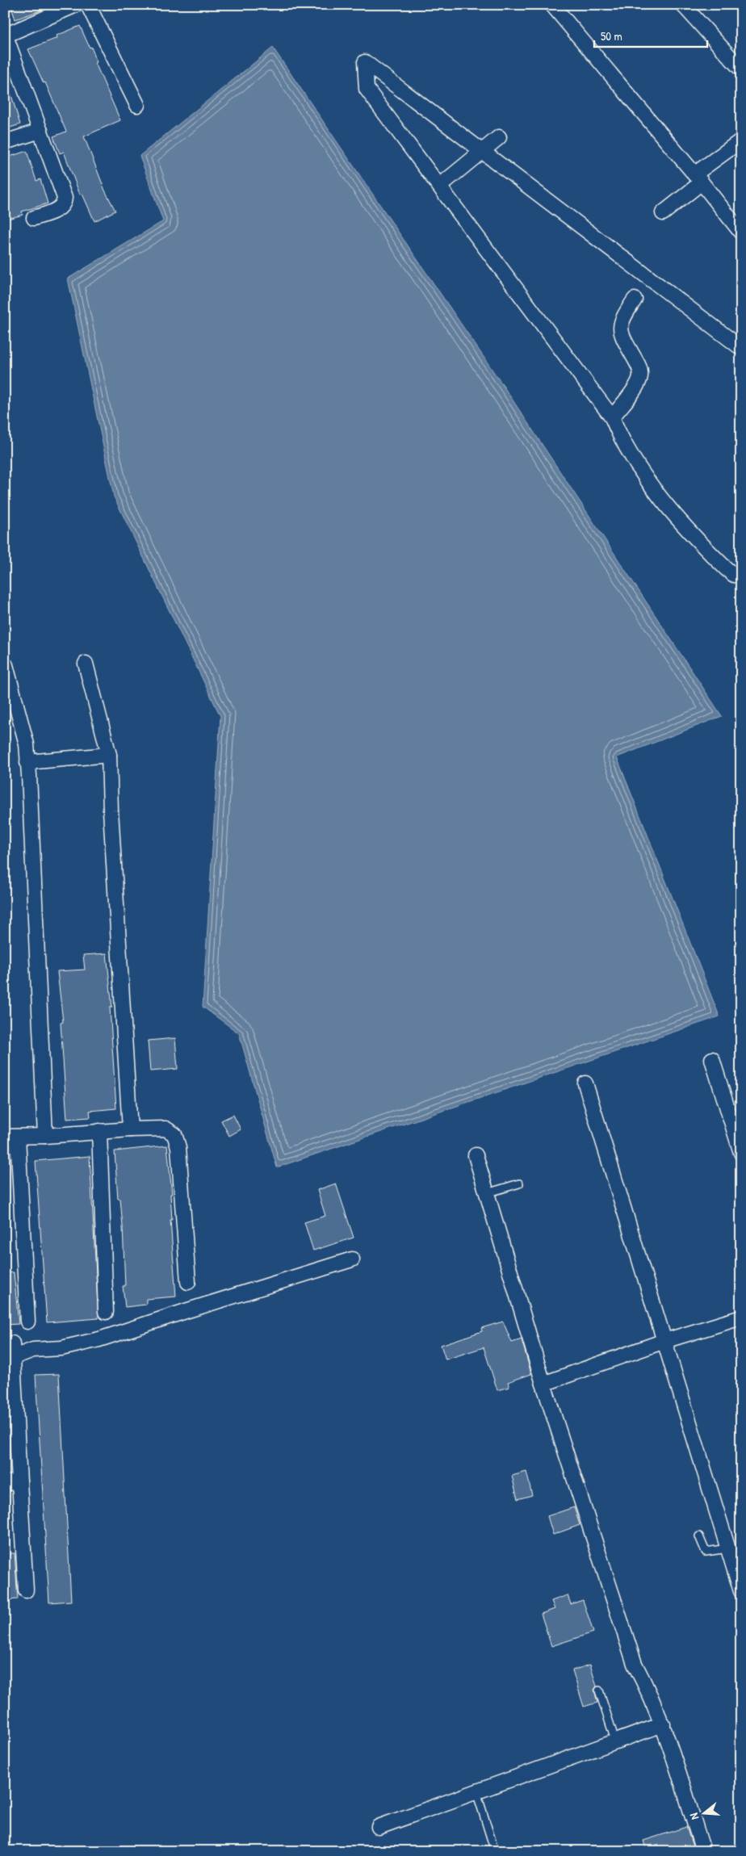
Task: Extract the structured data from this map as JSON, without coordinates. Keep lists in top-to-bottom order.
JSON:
{
  "scale_bar": "50 m",
  "north": "left"
}
